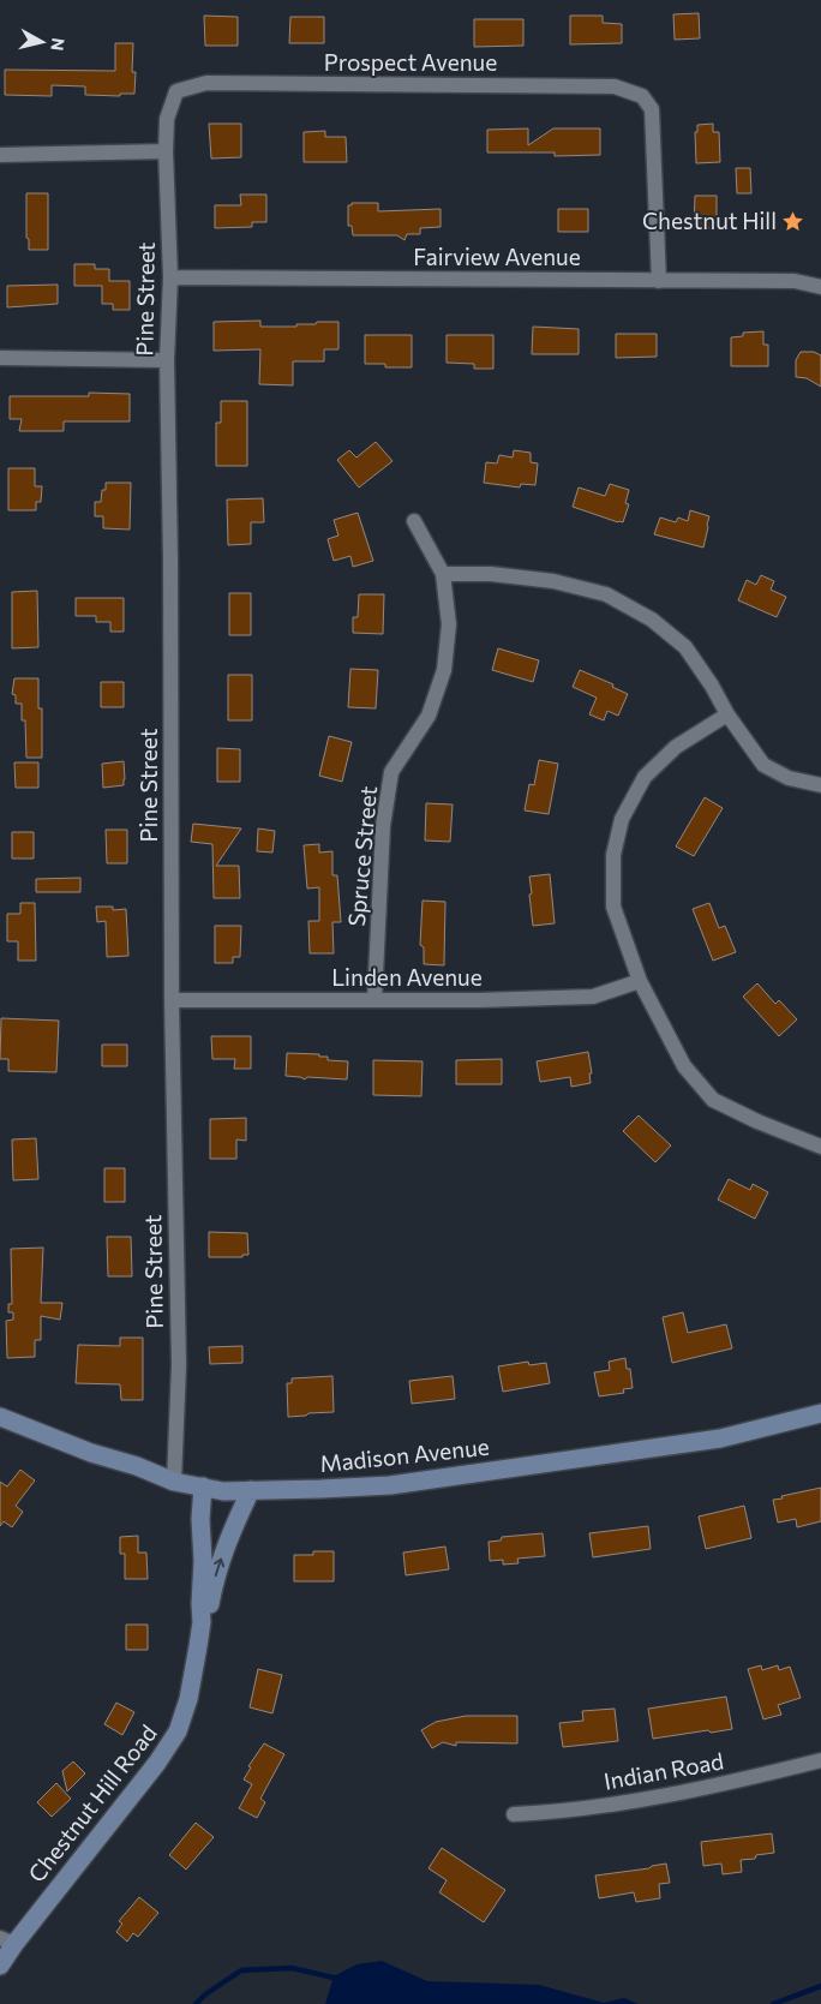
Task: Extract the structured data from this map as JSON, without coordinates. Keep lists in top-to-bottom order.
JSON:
{
  "streets": {
    "street": [
      "Prospect Avenue",
      "Fairview Avenue",
      "Pine Street",
      "Spruce Street",
      "Linden Avenue",
      "Madison Avenue",
      "Indian Road",
      "Chestnut Hill Road"
    ]
  },
  "crossings": [
    ["Prospect Avenue", "Fairview Avenue"],
    ["Prospect Avenue", "Pine Street"],
    ["Fairview Avenue", "Pine Street"],
    ["Pine Street", "Linden Avenue"],
    ["Pine Street", "Madison Avenue"],
    ["Spruce Street", "Linden Avenue"],
    ["Madison Avenue", "Chestnut Hill Road"]
  ],
  "places": {
    "place": ["Chestnut Hill"]
  },
  "north": "right"
}
